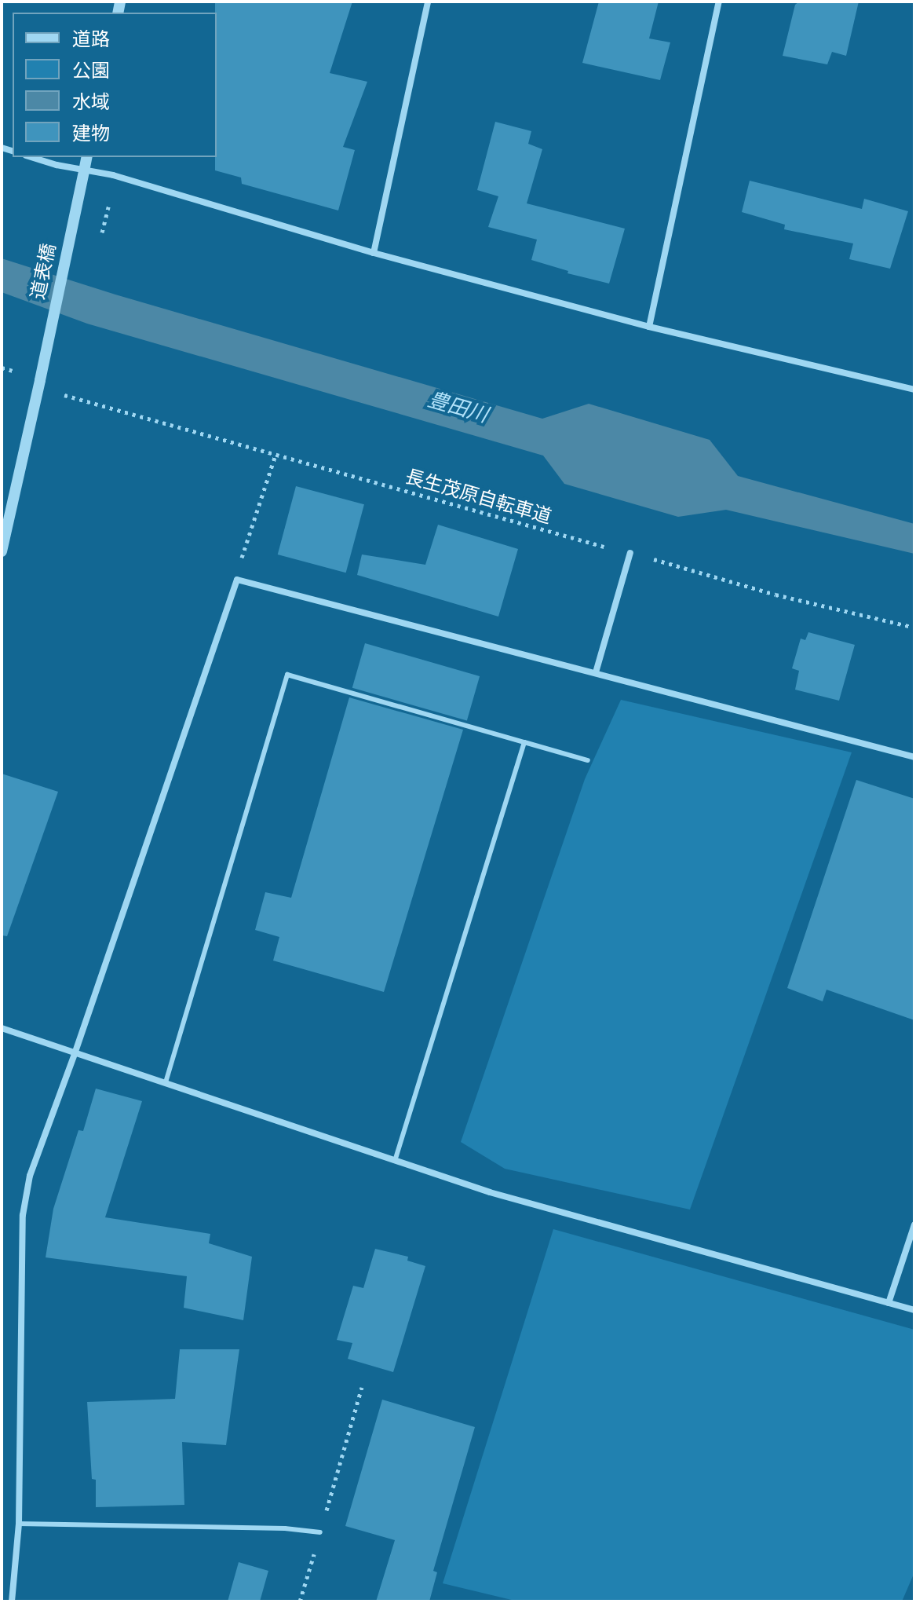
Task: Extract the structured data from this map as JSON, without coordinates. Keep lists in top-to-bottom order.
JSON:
{
  "streets": {
    "street": ["道表橋"],
    "path": ["長生茂原自転車道"]
  },
  "crossings": [
    ["道表橋", "長生茂原自転車道"]
  ],
  "water": ["豊田川"],
  "legend": [
    "道路",
    "公園",
    "水域",
    "建物"
  ]
}
